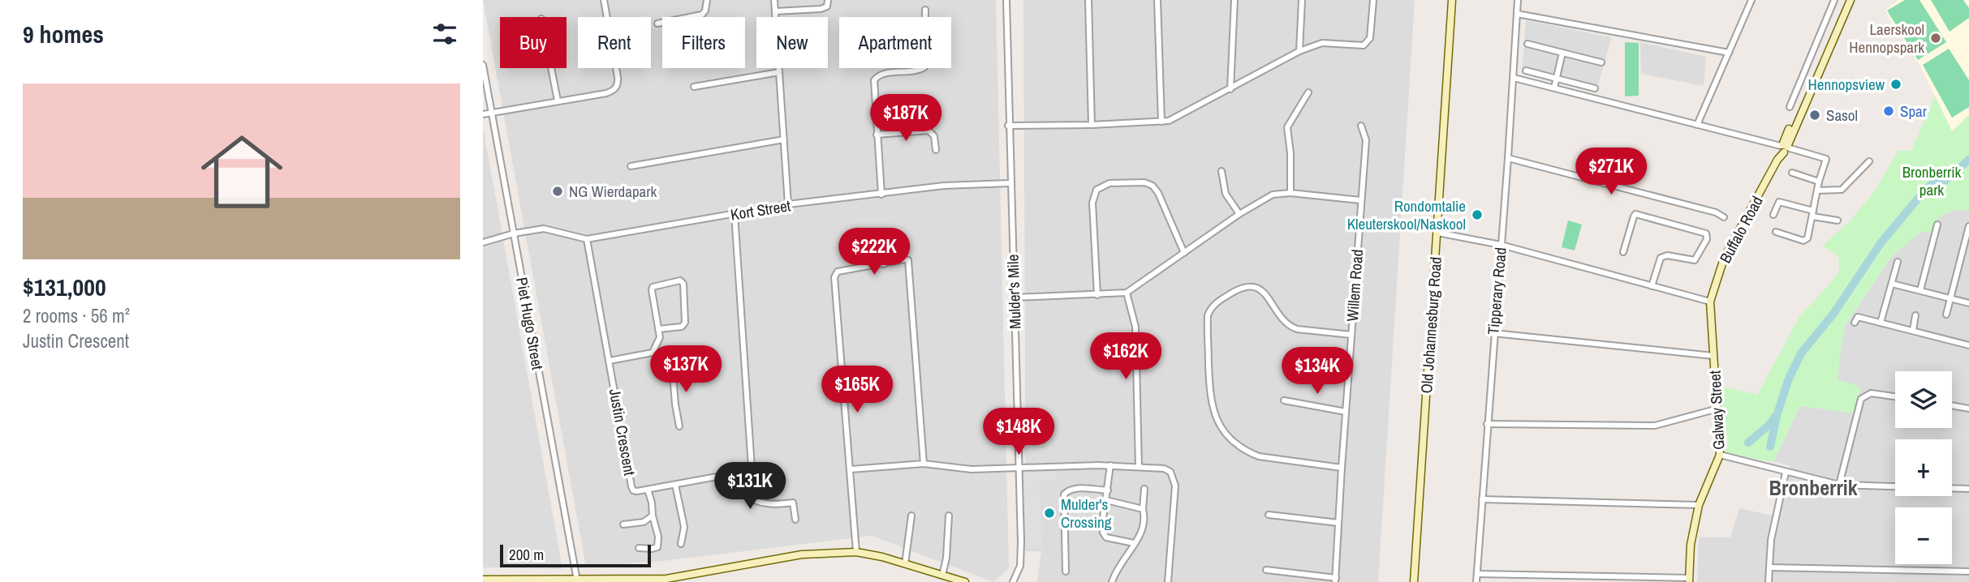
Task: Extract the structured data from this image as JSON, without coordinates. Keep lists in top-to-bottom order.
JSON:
{
  "streets": {
    "street": [
      "Kort Street",
      "Buffalo Road",
      "Willem Road",
      "Tipperary Road",
      "Mulder's Mile",
      "Piet Hugo Street",
      "Old Johannesburg Road",
      "Galway Street",
      "Justin Crescent"
    ]
  },
  "crossings": [
    ["Kort Street", "Mulder's Mile"],
    ["Kort Street", "Piet Hugo Street"],
    ["Kort Street", "Justin Crescent"],
    ["Buffalo Road", "Galway Street"]
  ],
  "districts": ["Bronberrik"],
  "parks": ["Bronberrik park"],
  "places": [
    "Laerskool Hennopspark",
    "Hennopsview",
    "Spar",
    "Sasol",
    "NG Wierdapark",
    "Rondomtalie Kleuterskool/Naskool",
    "Mulder's Crossing"
  ],
  "scale_bar": "200 m",
  "page": {
    "heading": "9 homes",
    "chip": [
      "Buy",
      "Rent",
      "Filters",
      "New",
      "Apartment"
    ],
    "list": [
      {
        "name": "$131,000",
        "note": "2 rooms · 56 m² · Justin Crescent"
      }
    ],
    "price": [
      "$187K",
      "$271K",
      "$222K",
      "$162K",
      "$137K",
      "$134K",
      "$165K",
      "$148K",
      "$131K"
    ],
    "map_buttons": ["+", "−"],
    "scale": "200 m"
  }
}
